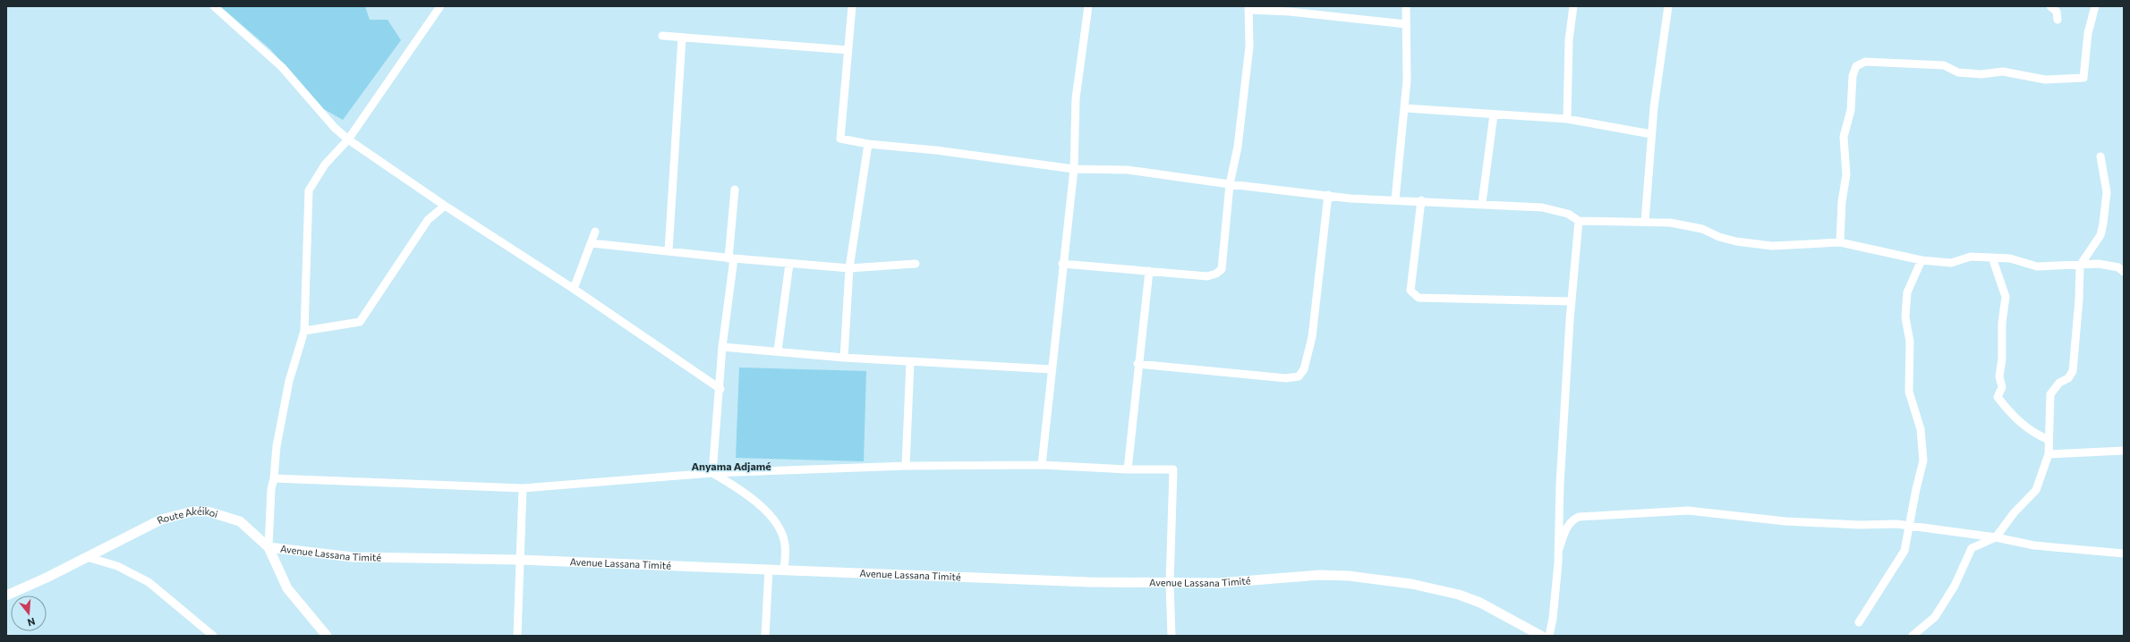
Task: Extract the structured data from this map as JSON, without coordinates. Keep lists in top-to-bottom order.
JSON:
{
  "streets": {
    "street": ["Route Akéikoi", "Avenue Lassana Timité"]
  },
  "crossings": [
    ["Route Akéikoi", "Avenue Lassana Timité"]
  ],
  "districts": ["Anyama Adjamé"],
  "north": "bottom"
}
